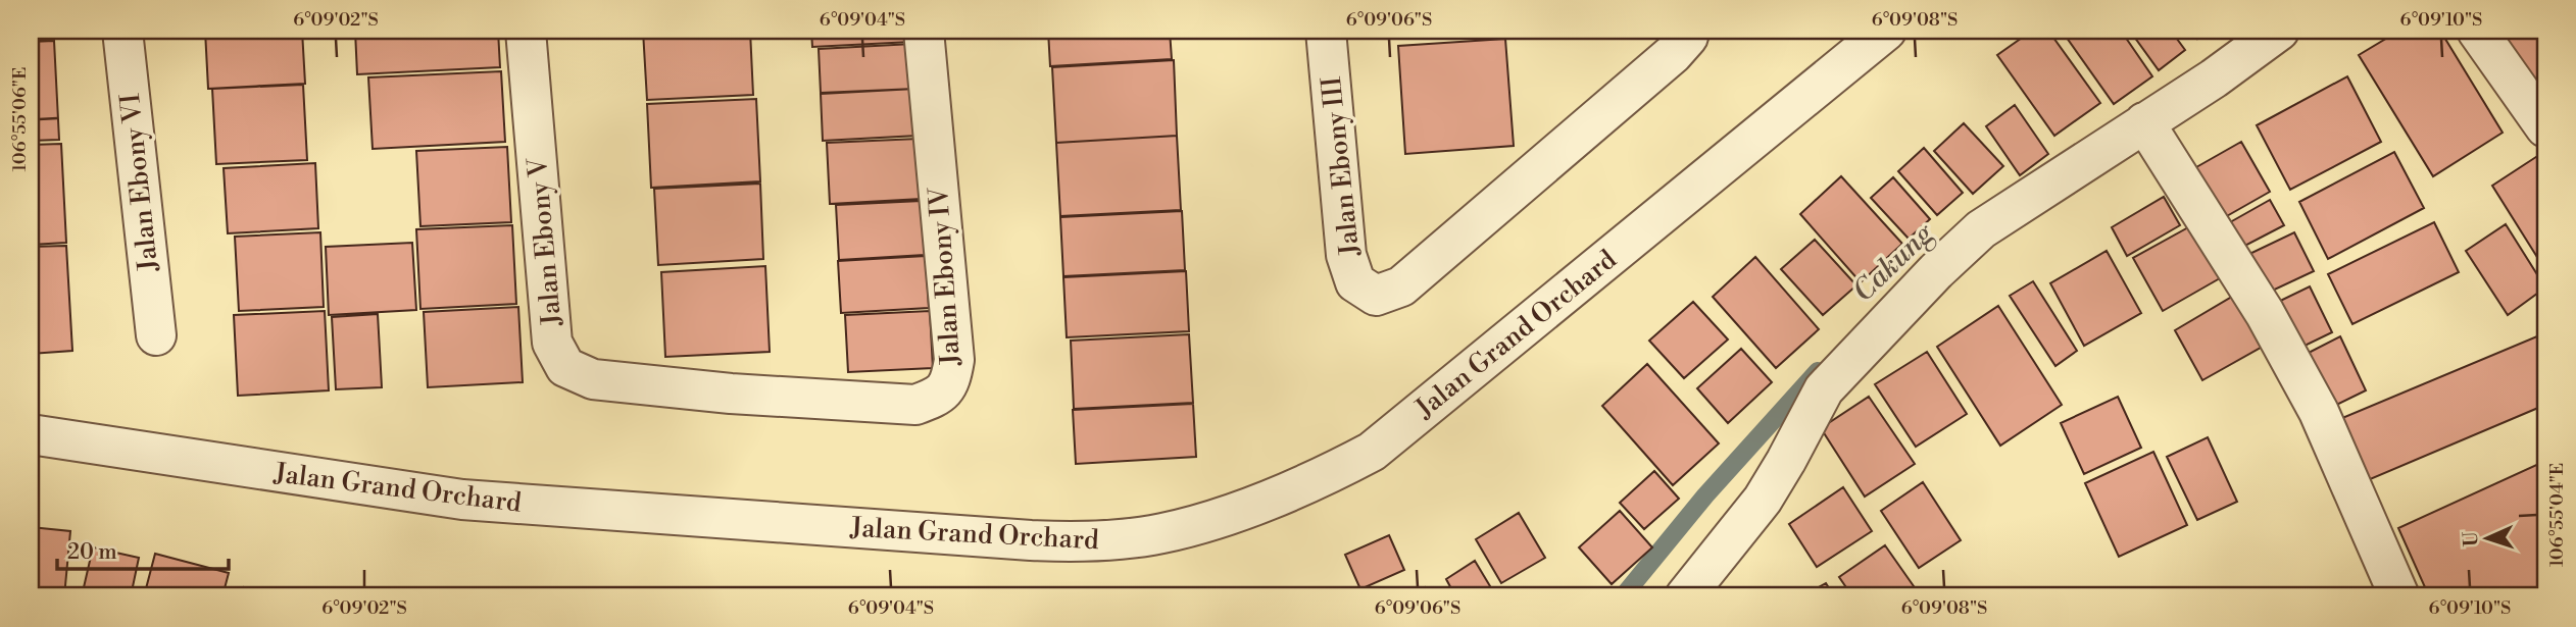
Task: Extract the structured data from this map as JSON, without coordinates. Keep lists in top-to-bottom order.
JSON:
{
  "streets": {
    "street": [
      "Jalan Ebony III",
      "Jalan Ebony VI",
      "Jalan Ebony V",
      "Jalan Ebony IV",
      "Jalan Grand Orchard"
    ]
  },
  "crossings": [
    ["Jalan Ebony V", "Jalan Ebony IV"]
  ],
  "water": ["Cakung"],
  "scale_bar": "20 m",
  "north": "left",
  "coordinates": [
    "6°09'02\"S",
    "6°09'04\"S",
    "6°09'06\"S",
    "6°09'08\"S",
    "6°09'10\"S",
    "106°55'06\"E",
    "106°55'04\"E"
  ]
}
